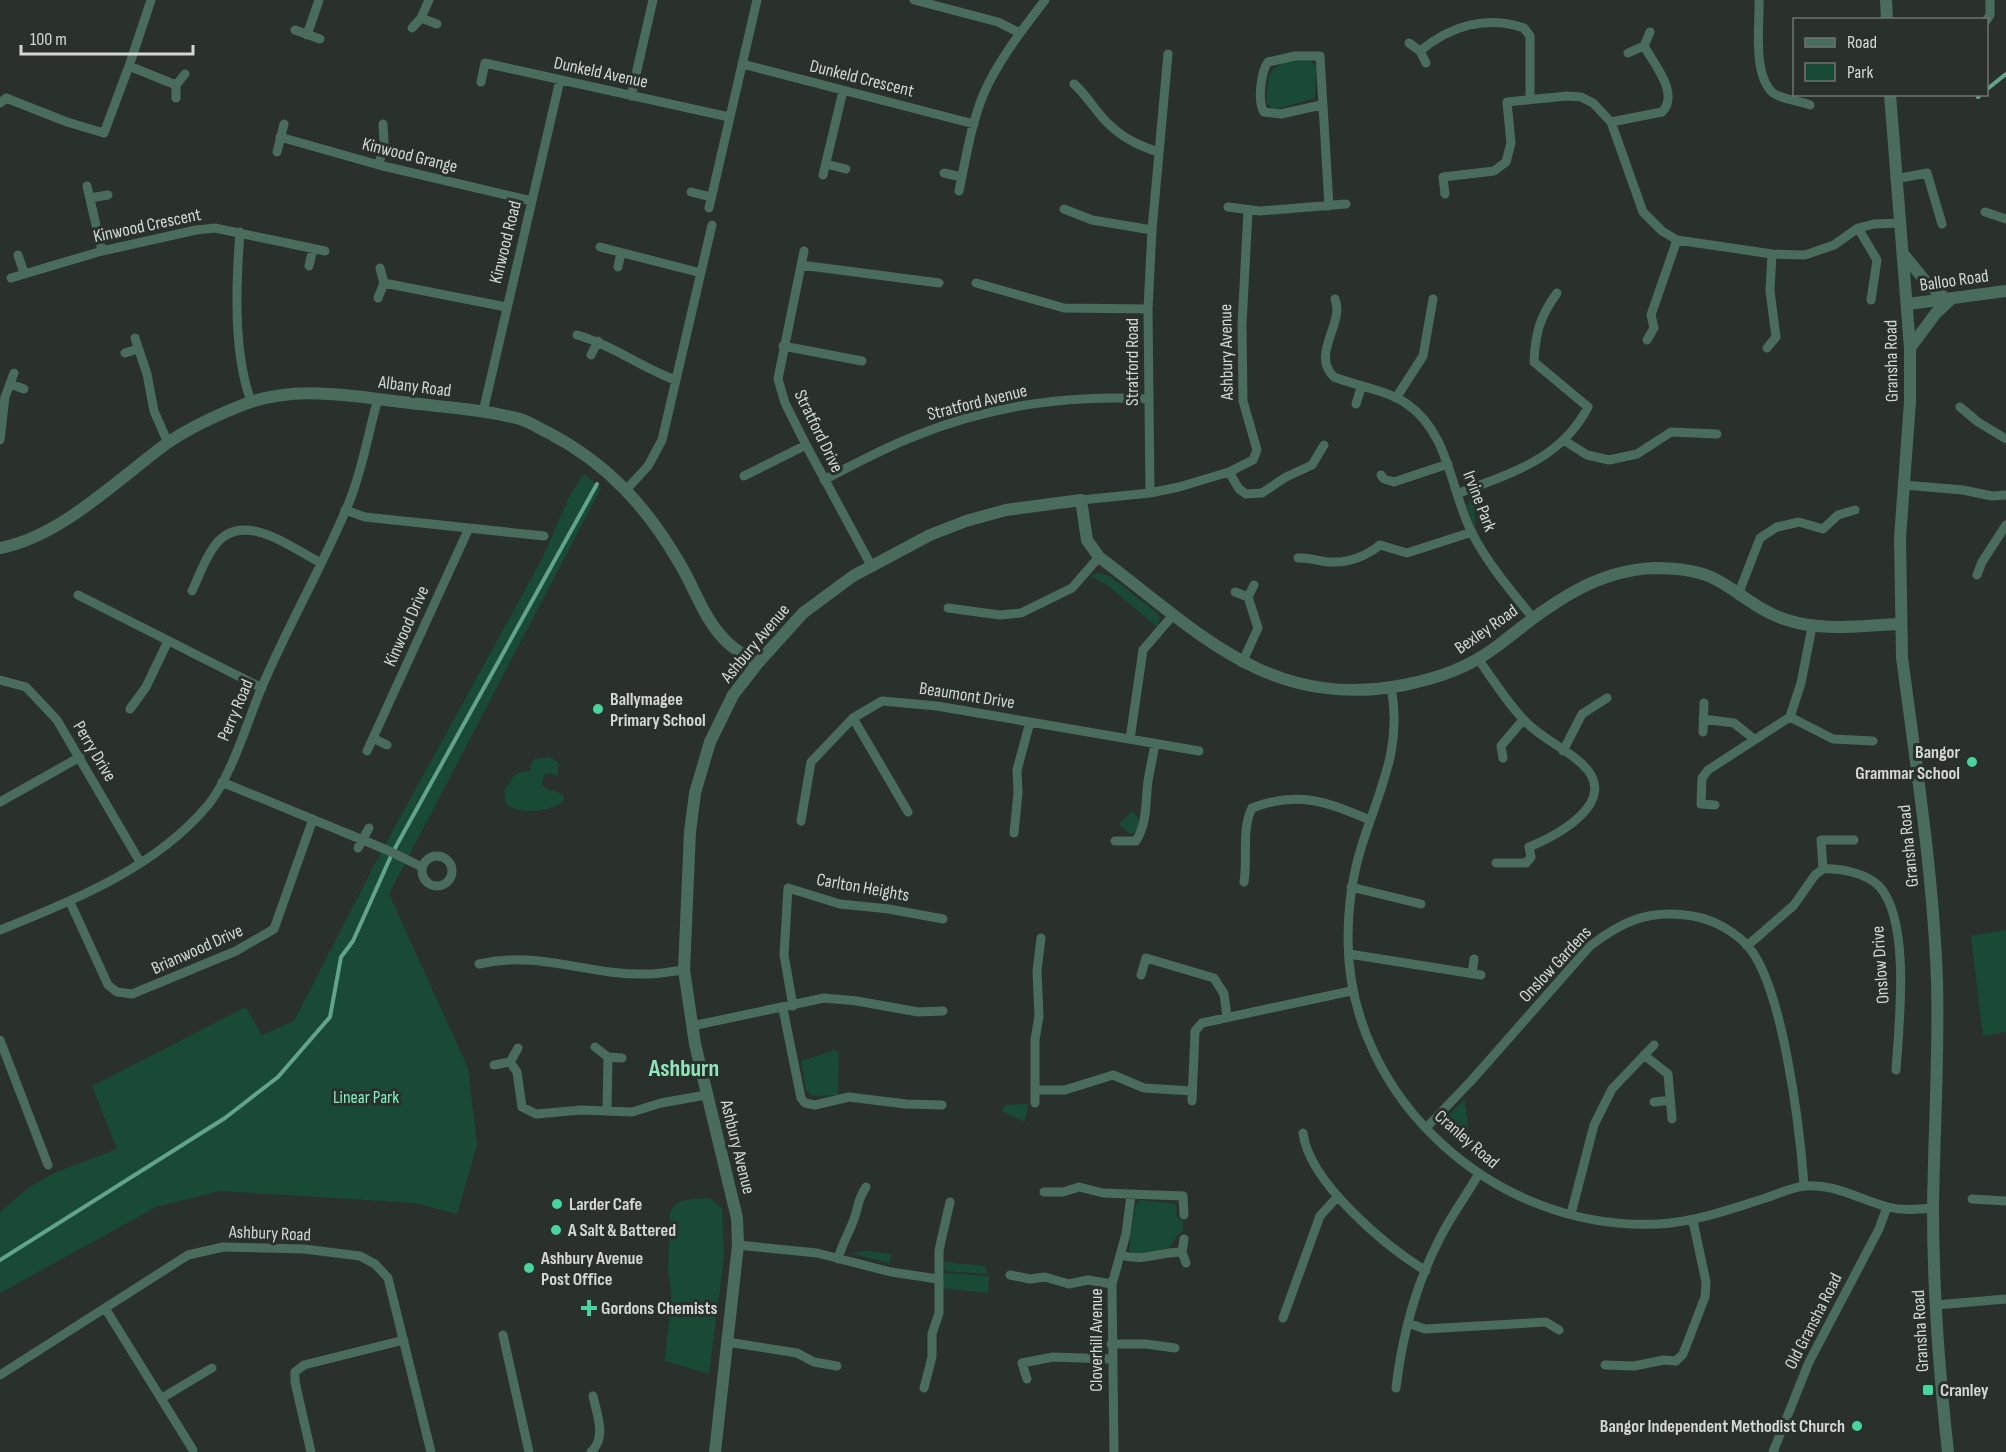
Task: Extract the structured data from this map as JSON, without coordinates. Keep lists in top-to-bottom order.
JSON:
{
  "streets": {
    "street": [
      "Dunkeld Avenue",
      "Dunkeld Crescent",
      "Kinwood Grange",
      "Kinwood Crescent",
      "Kinwood Road",
      "Balloo Road",
      "Ashbury Avenue",
      "Gransha Road",
      "Stratford Road",
      "Albany Road",
      "Stratford Avenue",
      "Stratford Drive",
      "Irvine Park",
      "Kinwood Drive",
      "Bexley Road",
      "Beaumont Drive",
      "Perry Road",
      "Perry Drive",
      "Carlton Heights",
      "Brianwood Drive",
      "Onslow Gardens",
      "Onslow Drive",
      "Cranley Road",
      "Ashbury Road",
      "Old Gransha Road",
      "Cloverhill Avenue"
    ]
  },
  "crossings": [
    ["Dunkeld Avenue", "Kinwood Road"],
    ["Kinwood Grange", "Kinwood Road"],
    ["Kinwood Road", "Albany Road"],
    ["Balloo Road", "Gransha Road"],
    ["Ashbury Avenue", "Stratford Road"],
    ["Ashbury Avenue", "Albany Road"],
    ["Ashbury Avenue", "Stratford Drive"],
    ["Ashbury Avenue", "Bexley Road"],
    ["Gransha Road", "Bexley Road"],
    ["Gransha Road", "Cranley Road"],
    ["Stratford Road", "Stratford Avenue"],
    ["Albany Road", "Perry Road"],
    ["Stratford Avenue", "Stratford Drive"],
    ["Irvine Park", "Bexley Road"],
    ["Bexley Road", "Cranley Road"],
    ["Perry Road", "Perry Drive"],
    ["Perry Road", "Brianwood Drive"],
    ["Onslow Gardens", "Cranley Road"],
    ["Cranley Road", "Old Gransha Road"]
  ],
  "districts": ["Ashburn"],
  "parks": ["Linear Park"],
  "places": {
    "other": [
      "Ballymagee Primary School",
      "Bangor Grammar School",
      "Larder Cafe",
      "A Salt & Battered",
      "Ashbury Avenue Post Office",
      "Bangor Independent Methodist Church"
    ],
    "health": ["Gordons Chemists"],
    "transit": ["Cranley"]
  },
  "legend": ["Road", "Park"],
  "scale_bar": "100 m"
}
